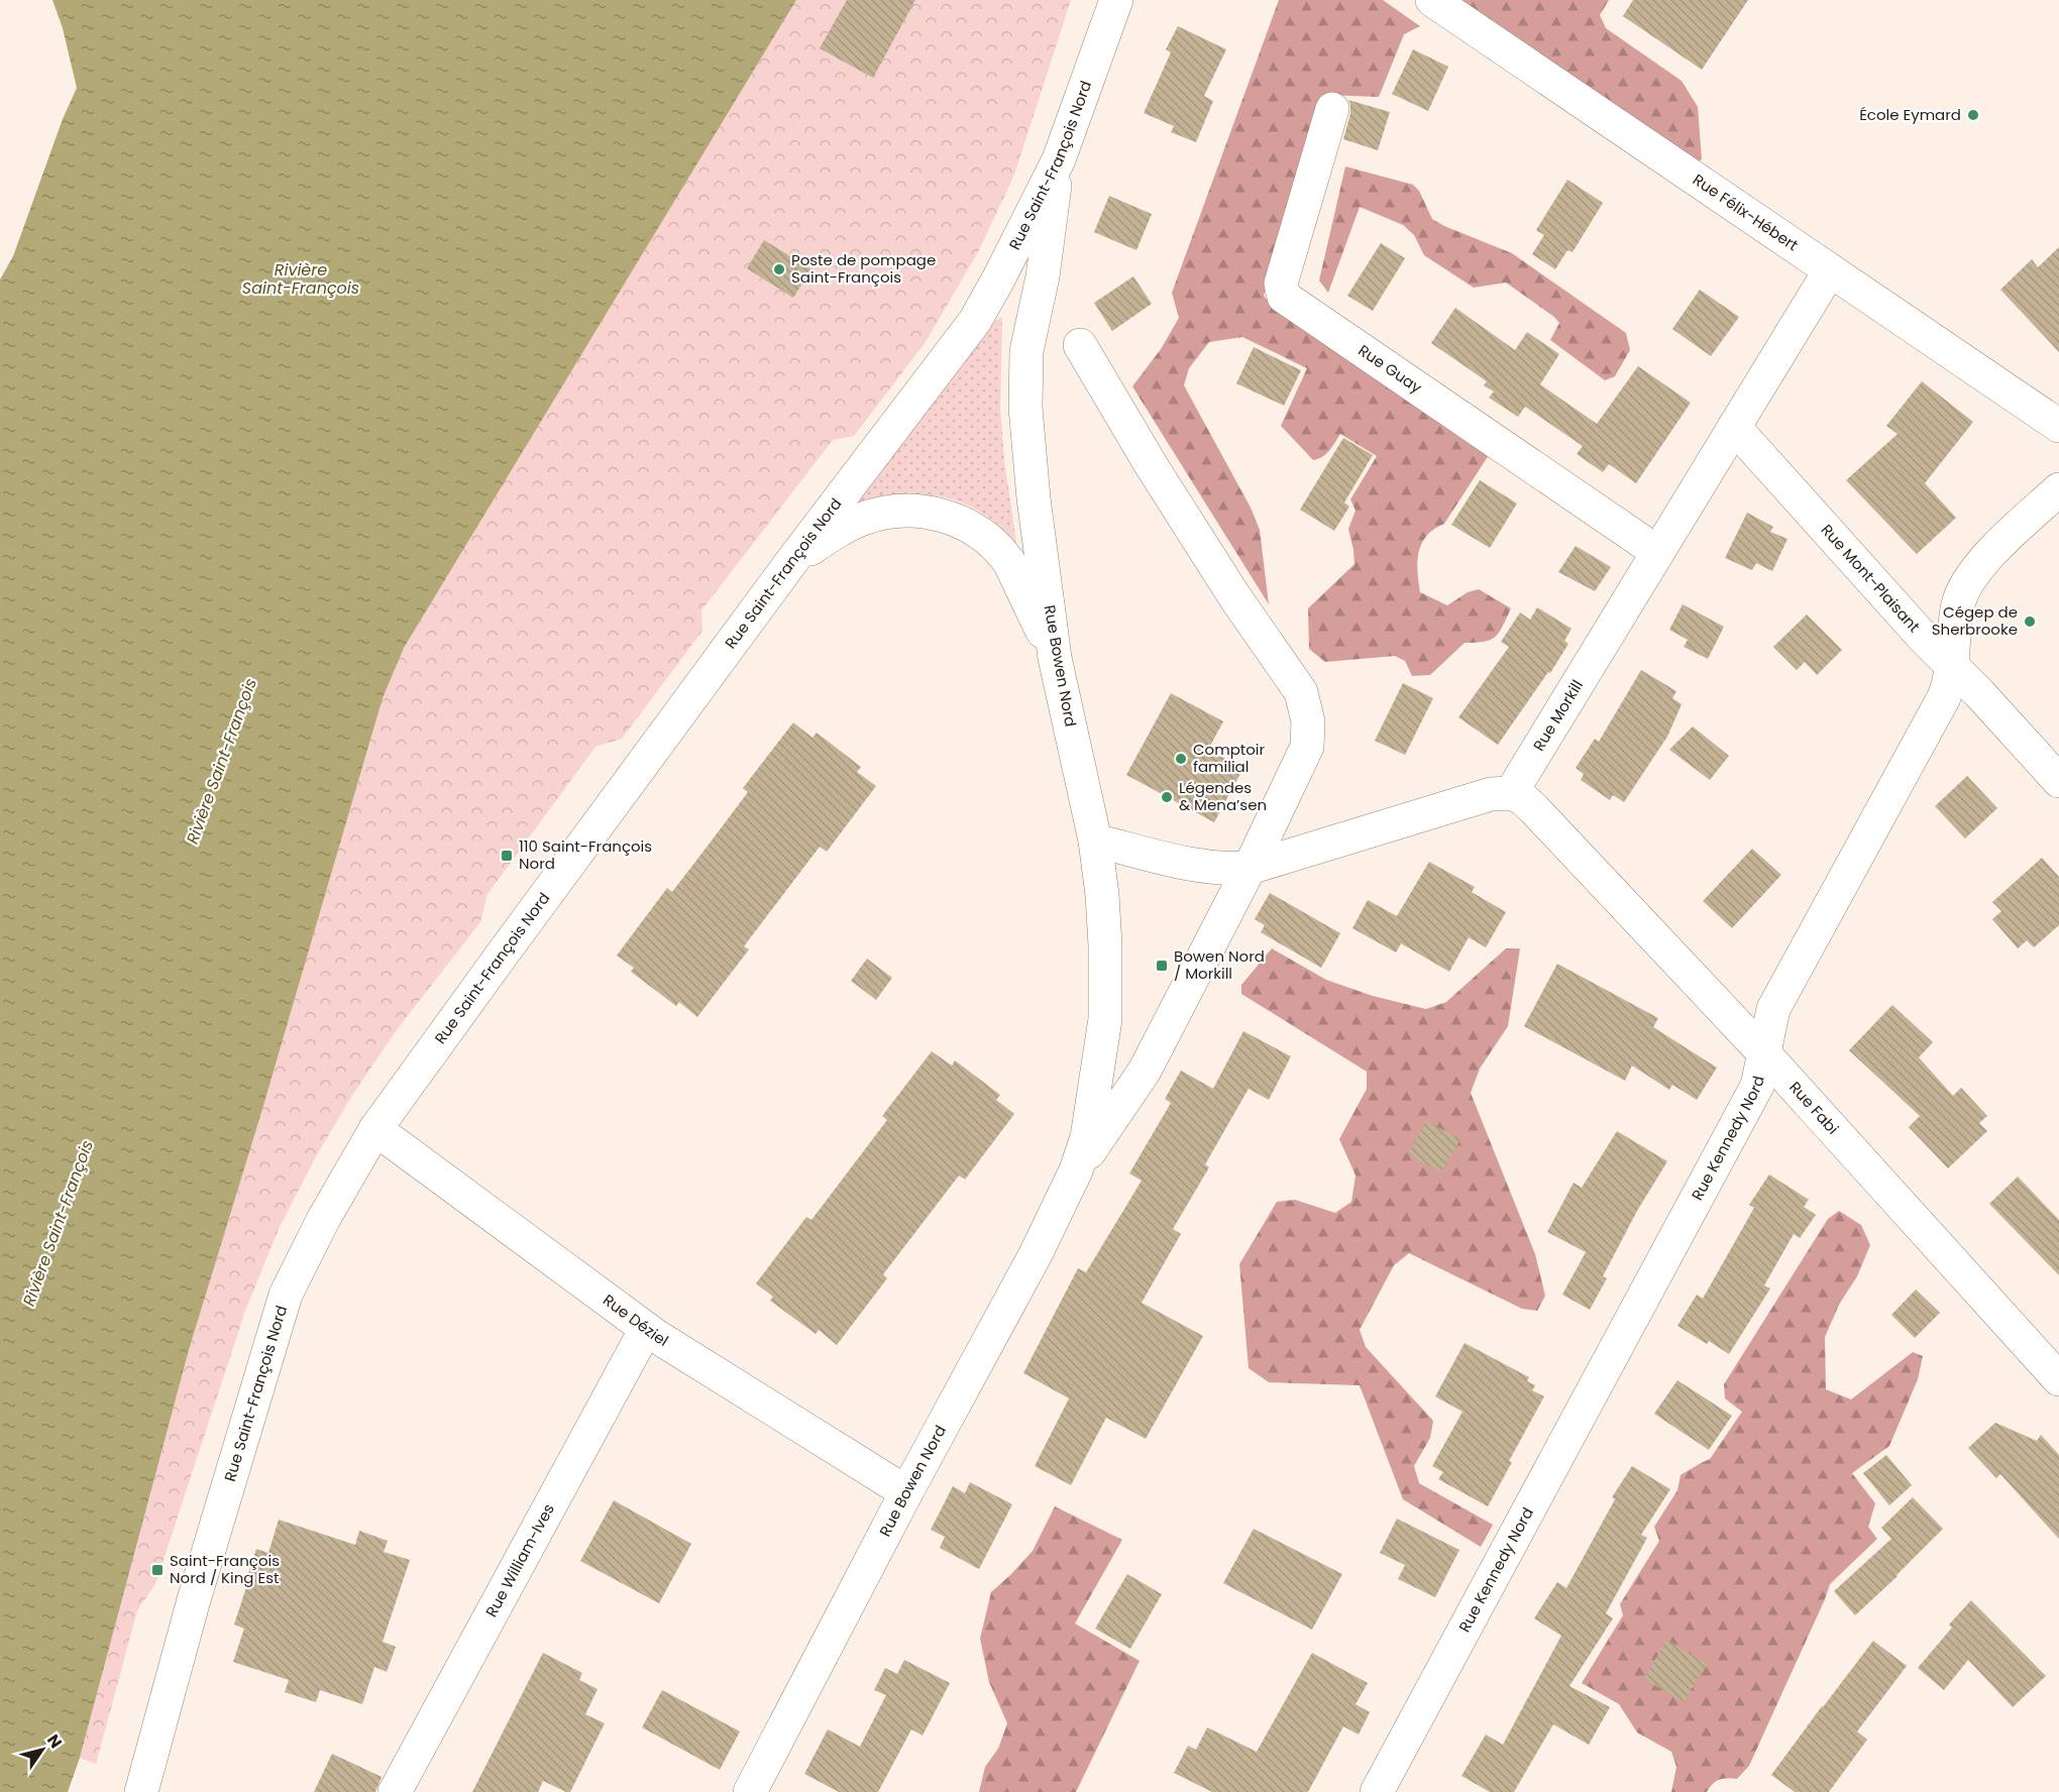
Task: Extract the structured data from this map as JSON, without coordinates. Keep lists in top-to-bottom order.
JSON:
{
  "streets": {
    "street": [
      "Rue Saint-François Nord",
      "Rue Félix-Hébert",
      "Rue Guay",
      "Rue Mont-Plaisant",
      "Rue Bowen Nord",
      "Rue Morkill",
      "Rue Fabi",
      "Rue Kennedy Nord",
      "Rue Déziel",
      "Rue William-Ives"
    ]
  },
  "crossings": [
    ["Rue Saint-François Nord", "Rue Bowen Nord"],
    ["Rue Saint-François Nord", "Rue Déziel"],
    ["Rue Félix-Hébert", "Rue Morkill"],
    ["Rue Guay", "Rue Morkill"],
    ["Rue Mont-Plaisant", "Rue Morkill"],
    ["Rue Mont-Plaisant", "Rue Kennedy Nord"],
    ["Rue Bowen Nord", "Rue Déziel"],
    ["Rue Morkill", "Rue Fabi"],
    ["Rue Fabi", "Rue Kennedy Nord"],
    ["Rue Déziel", "Rue William-Ives"]
  ],
  "water": ["Rivière Saint-François"],
  "places": {
    "other": [
      "École Eymard",
      "Poste de pompage Saint-François",
      "Cégep de Sherbrooke",
      "Comptoir familial",
      "Légendes & Mena’sen"
    ],
    "transit": ["110 Saint-François Nord", "Bowen Nord / Morkill", "Saint-François Nord / King Est"]
  },
  "north": "top right"
}
